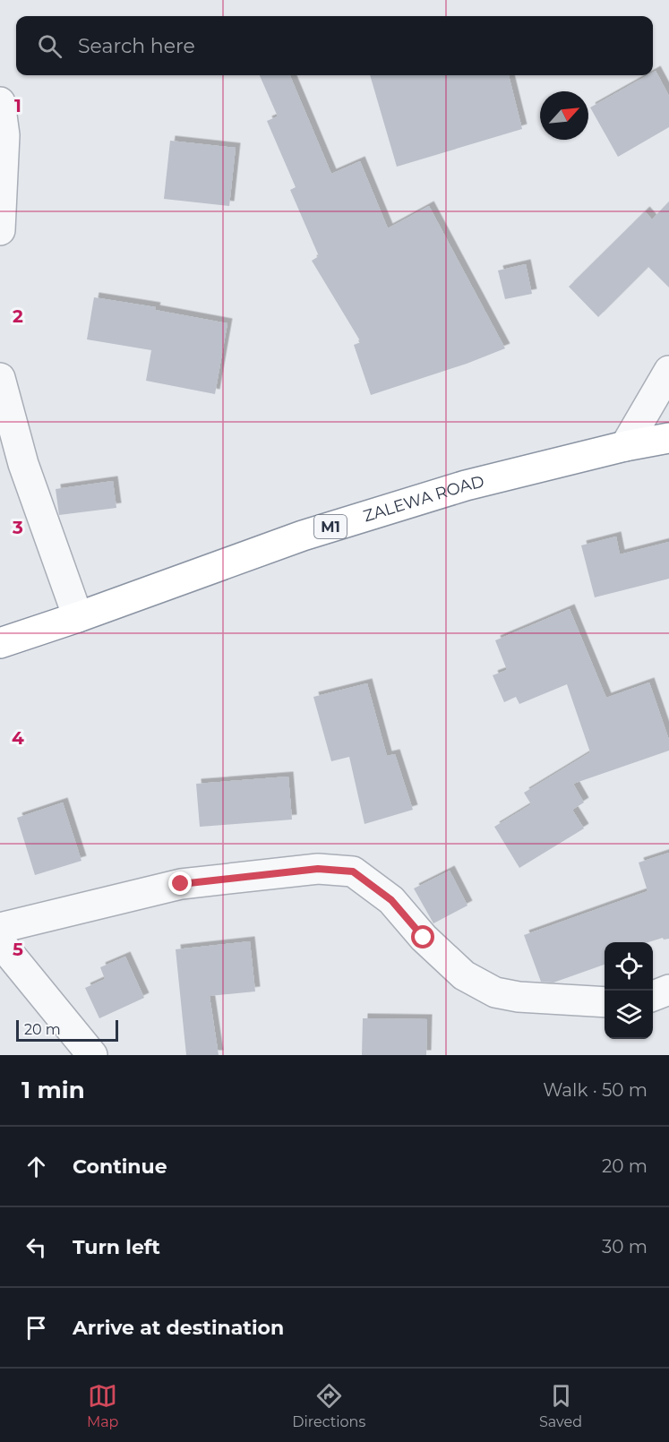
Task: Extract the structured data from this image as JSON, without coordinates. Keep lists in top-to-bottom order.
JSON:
{
  "streets": {
    "highway": ["ZALEWA ROAD", "M1"]
  },
  "scale_bar": "20 m",
  "north": "top right",
  "page": {
    "search": "Search here",
    "scale": "20 m",
    "heading": ["1 min", "Walk · 50 m"],
    "list": [
      ["Continue", "20 m"],
      ["Turn left", "30 m"],
      "Arrive at destination"
    ],
    "nav": ["Map", "Directions", "Saved"]
  },
  "grid": {
    "rows": [
      "1",
      "2",
      "3",
      "4",
      "5"
    ]
  }
}
